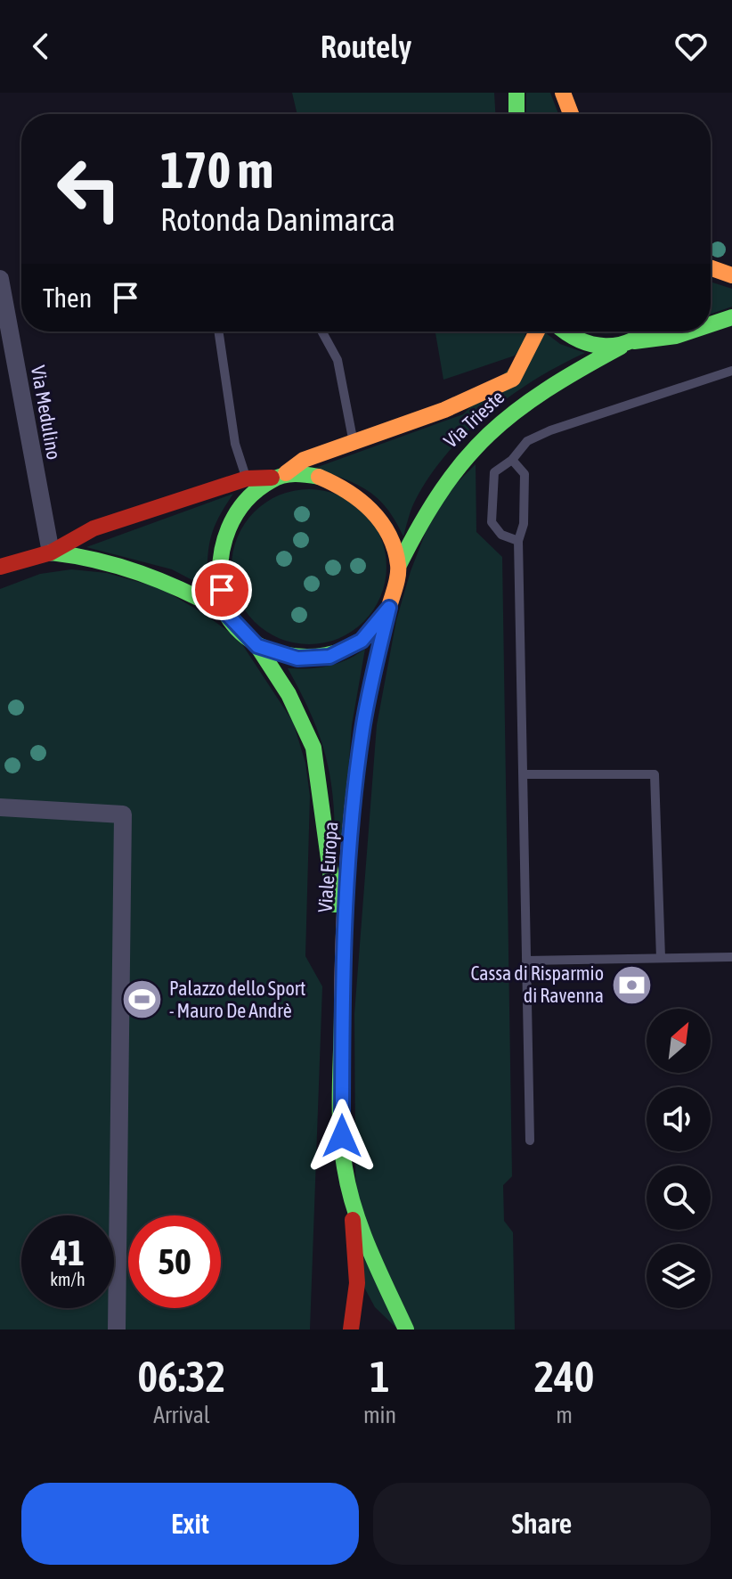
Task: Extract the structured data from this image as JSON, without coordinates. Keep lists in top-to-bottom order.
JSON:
{
  "streets": {
    "main road": ["Via Trieste", "Viale Europa"],
    "street": ["Via Medulino"]
  },
  "crossings": [
    ["Via Medulino", "Via Trieste"],
    ["Via Trieste", "Viale Europa"]
  ],
  "places": {
    "bank": ["Cassa di Risparmio di Ravenna"],
    "sports": ["Palazzo dello Sport - Mauro De Andrè"]
  },
  "north": "top right",
  "page": {
    "header": "Routely",
    "turn": ["170 m", "Rotonda Danimarca"],
    "then": "Then",
    "speed": "41 km/h",
    "limit": "50",
    "eta": [
      "06:32",
      "Arrival",
      "1",
      "min",
      "240",
      "m"
    ],
    "buttons": ["Exit", "Share"]
  }
}
